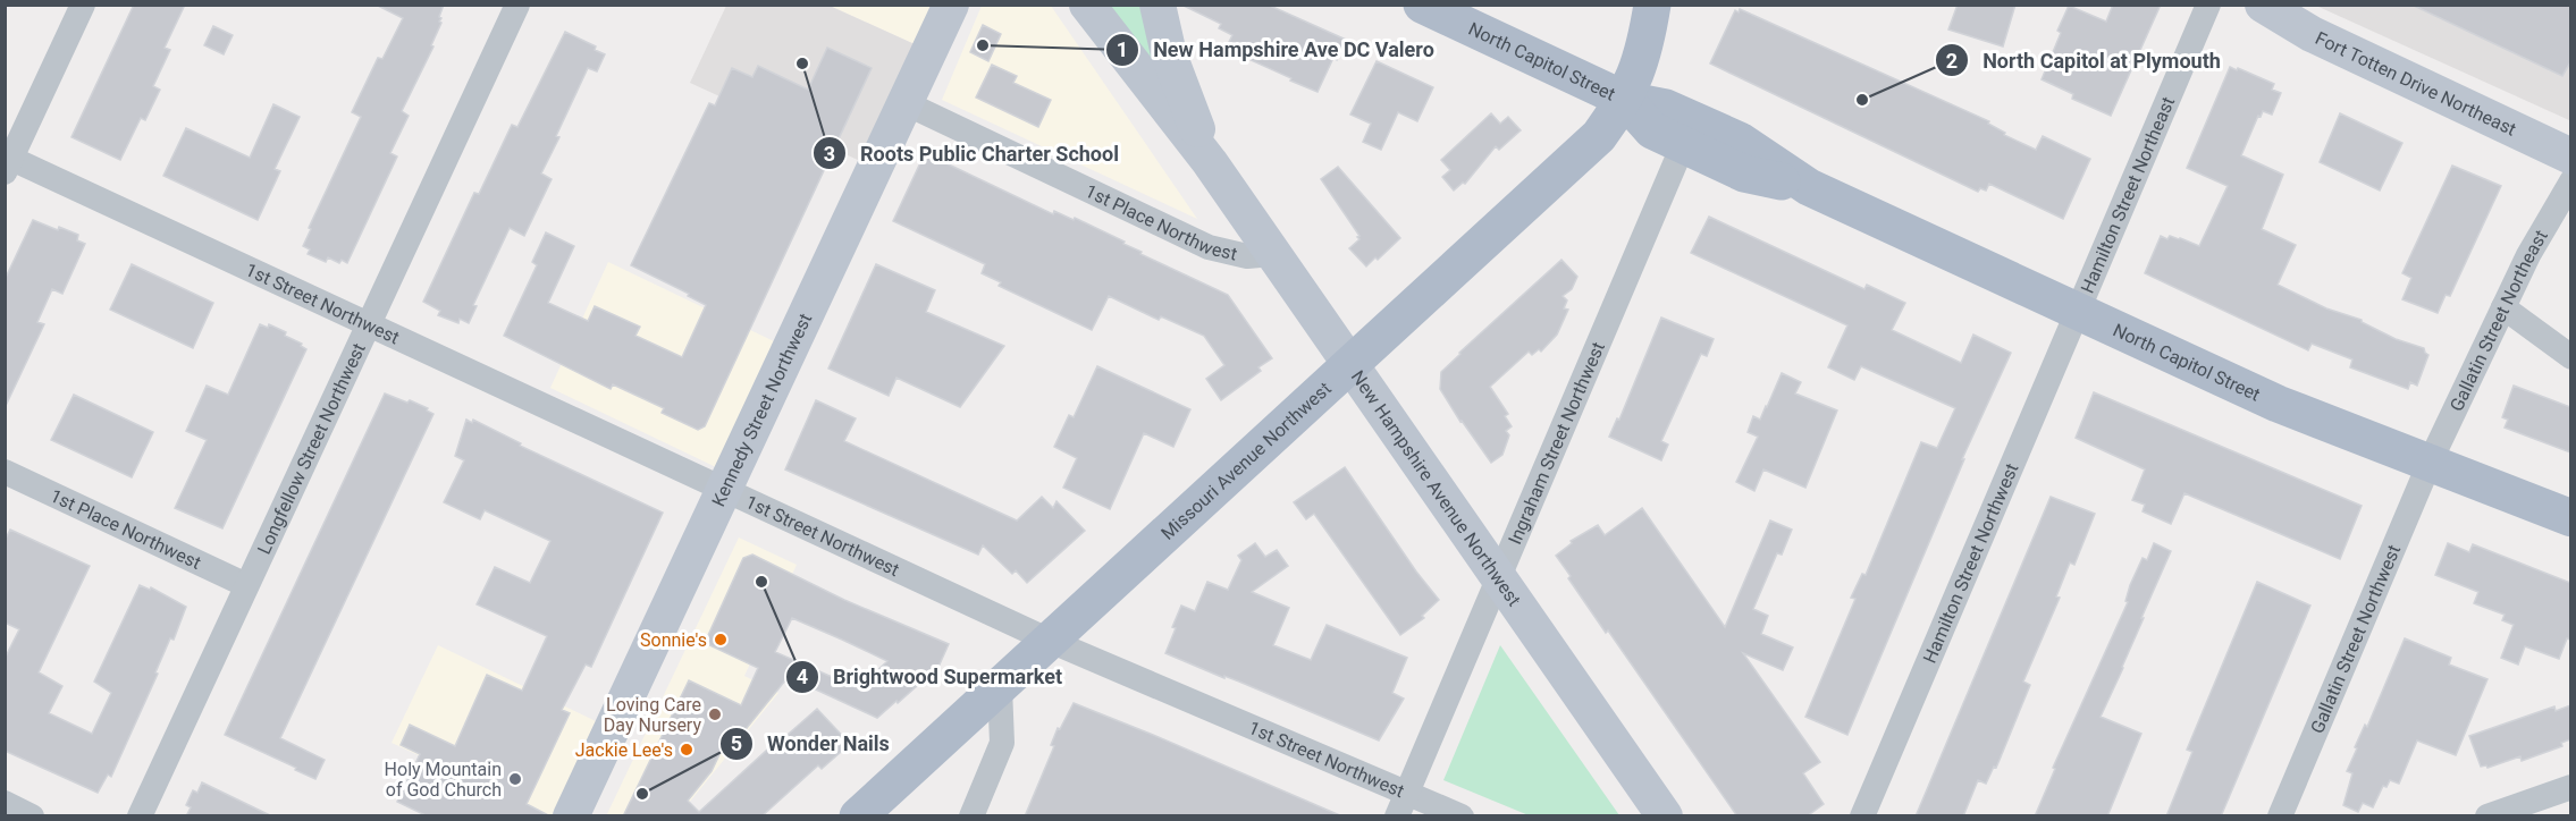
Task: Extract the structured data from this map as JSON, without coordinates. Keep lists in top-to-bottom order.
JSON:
{
  "streets": {
    "main road": ["North Capitol Street", "Missouri Avenue Northwest"],
    "street": [
      "Fort Totten Drive Northeast",
      "Hamilton Street Northeast",
      "1st Place Northwest",
      "1st Street Northwest",
      "Gallatin Street Northeast",
      "Kennedy Street Northwest",
      "Ingraham Street Northwest",
      "Longfellow Street Northwest",
      "New Hampshire Avenue Northwest",
      "Hamilton Street Northwest",
      "Gallatin Street Northwest"
    ]
  },
  "crossings": [
    ["North Capitol Street", "Hamilton Street Northeast"],
    ["North Capitol Street", "Gallatin Street Northeast"],
    ["North Capitol Street", "Missouri Avenue Northwest"],
    ["North Capitol Street", "Hamilton Street Northwest"],
    ["North Capitol Street", "Gallatin Street Northwest"],
    ["Hamilton Street Northeast", "Hamilton Street Northwest"],
    ["1st Place Northwest", "Kennedy Street Northwest"],
    ["1st Place Northwest", "Longfellow Street Northwest"],
    ["1st Place Northwest", "New Hampshire Avenue Northwest"],
    ["1st Street Northwest", "Kennedy Street Northwest"],
    ["1st Street Northwest", "Ingraham Street Northwest"],
    ["1st Street Northwest", "Longfellow Street Northwest"],
    ["1st Street Northwest", "Missouri Avenue Northwest"],
    ["Gallatin Street Northeast", "Gallatin Street Northwest"],
    ["Ingraham Street Northwest", "New Hampshire Avenue Northwest"],
    ["Missouri Avenue Northwest", "New Hampshire Avenue Northwest"]
  ],
  "places": [
    "New Hampshire Ave DC Valero",
    "Roots Public Charter School",
    "North Capitol at Plymouth",
    "Brightwood Supermarket",
    "Sonnie's",
    "Loving Care Day Nursery",
    "Jackie Lee's",
    "Holy Mountain of God Church",
    "Wonder Nails"
  ]
}
